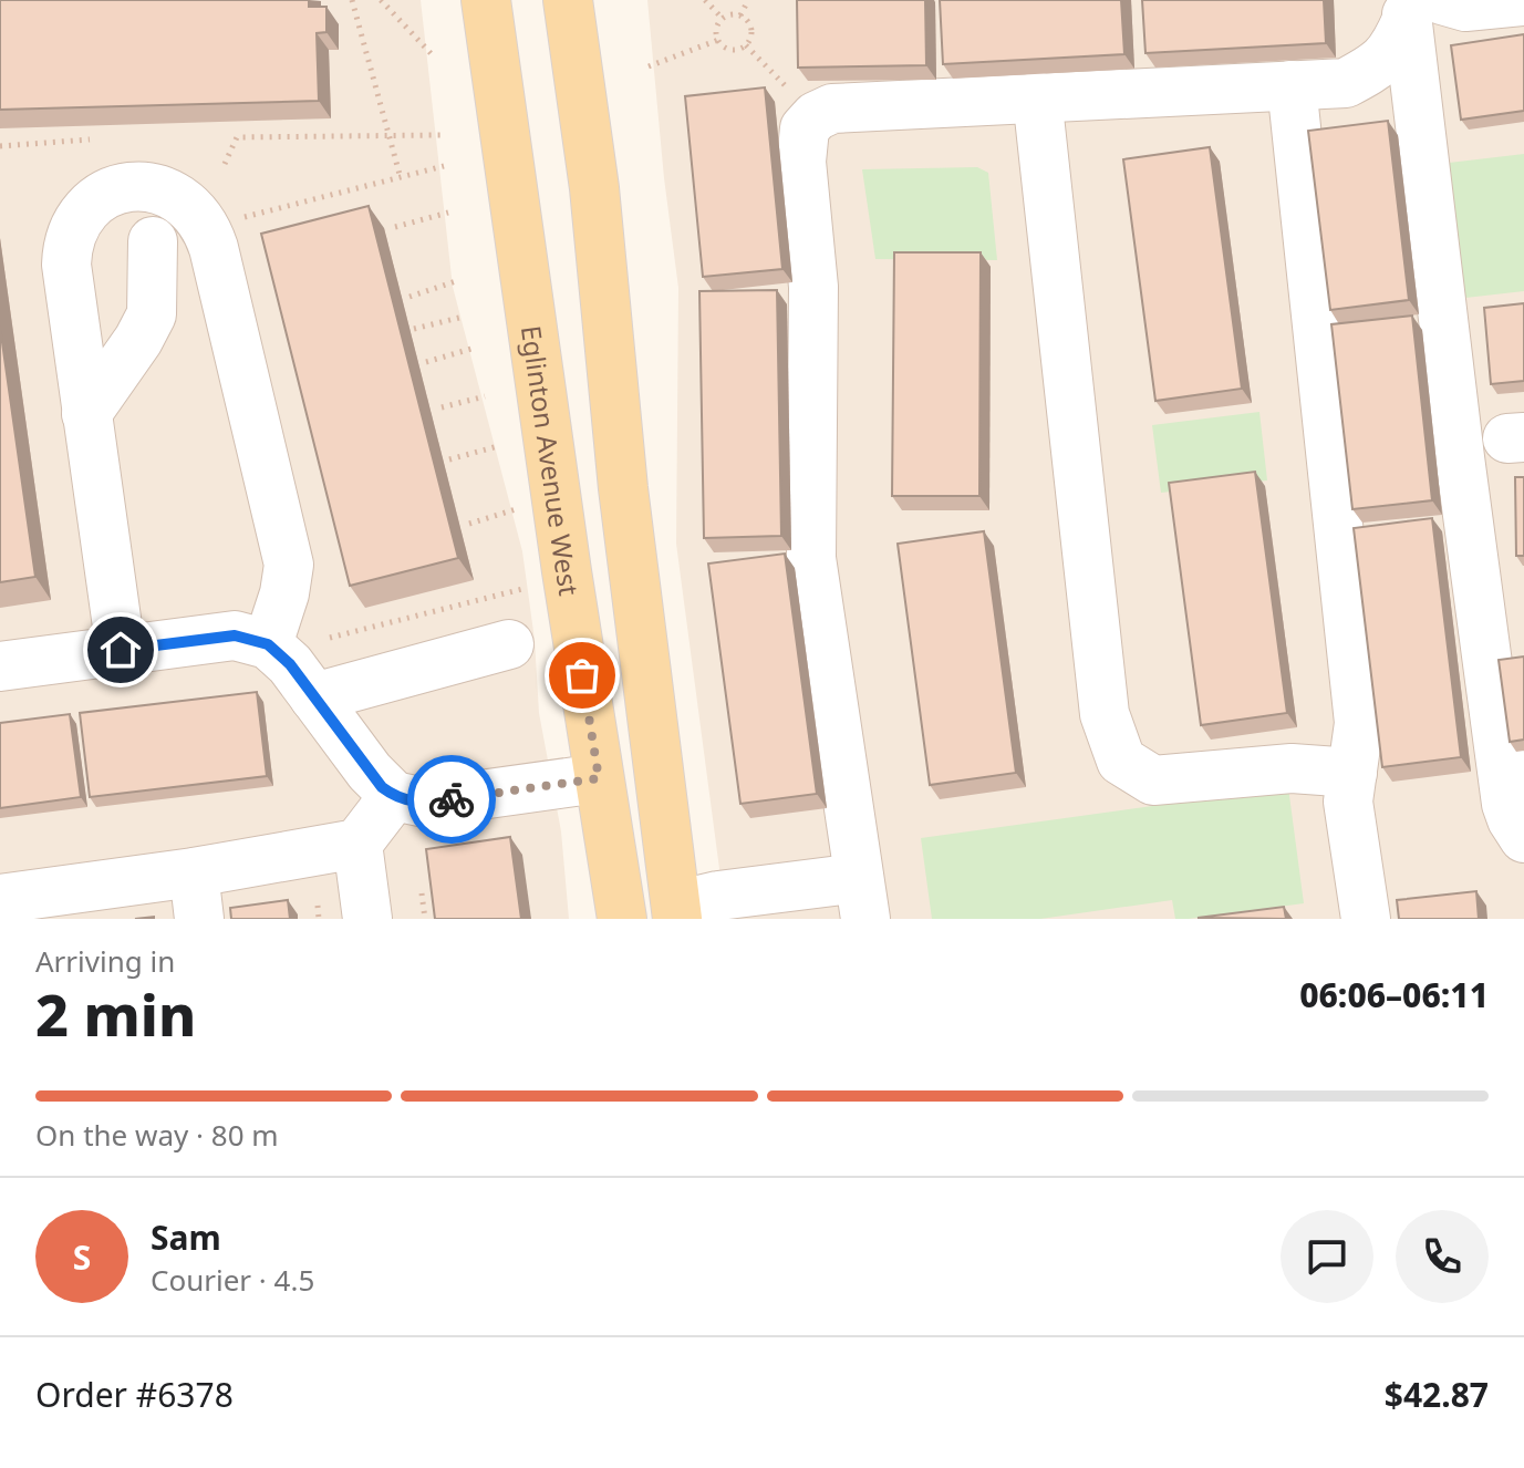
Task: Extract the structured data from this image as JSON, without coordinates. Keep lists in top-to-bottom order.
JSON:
{
  "streets": {
    "main road": ["Eglinton Avenue West"]
  },
  "page": {
    "heading": ["2 min", "Arriving in", "06:06–06:11"],
    "panel": [
      "Sam",
      "Courier · 4.5",
      "Order #6378",
      "$42.87"
    ],
    "bar": "On the way · 80 m",
    "round": "S"
  }
}
